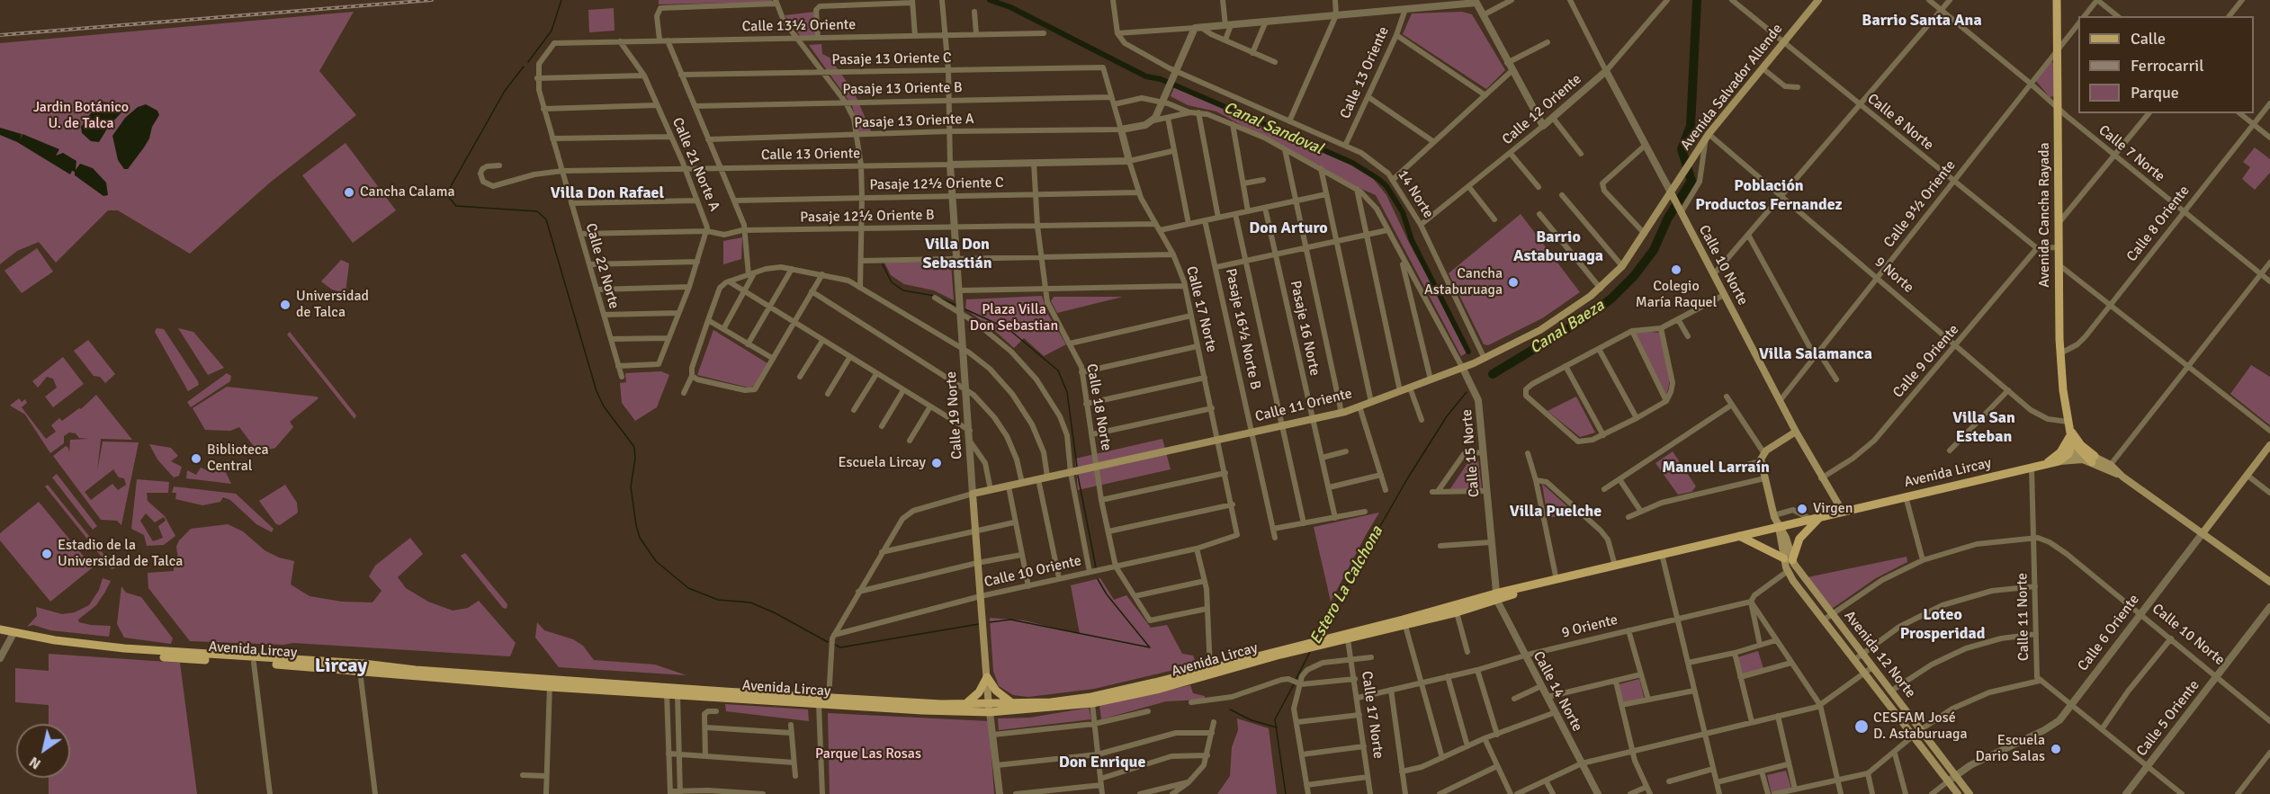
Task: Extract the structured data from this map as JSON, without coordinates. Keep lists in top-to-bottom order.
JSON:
{
  "streets": {
    "main road": [
      "Avenida Salvador Allende",
      "Avenida Cancha Rayada",
      "Calle 10 Norte",
      "Calle 11 Oriente",
      "Calle 19 Norte",
      "Avenida Lircay",
      "Calle 6 Oriente",
      "Avenida 12 Norte"
    ],
    "street": [
      "Calle 13½ Oriente",
      "Pasaje 13 Oriente C",
      "Calle 13 Oriente",
      "Pasaje 13 Oriente B",
      "Calle 12 Oriente",
      "Pasaje 13 Oriente A",
      "Calle 8 Norte",
      "Calle 7 Norte",
      "Calle 21 Norte A",
      "Pasaje 12½ Oriente C",
      "14 Norte",
      "Calle 9½ Oriente",
      "Pasaje 12½ Oriente B",
      "Calle 8 Oriente",
      "Calle 22 Norte",
      "9 Norte",
      "Calle 17 Norte",
      "Pasaje 16 Norte",
      "Pasaje 16½ Norte B",
      "Calle 9 Oriente",
      "Calle 18 Norte",
      "Calle 15 Norte",
      "Calle 10 Oriente",
      "Calle 11 Norte",
      "9 Oriente",
      "Calle 14 Norte",
      "Calle 5 Oriente"
    ]
  },
  "crossings": [
    ["Calle 13½ Oriente", "Calle 21 Norte A"],
    ["Calle 13½ Oriente", "Calle 22 Norte"],
    ["Calle 13½ Oriente", "Calle 19 Norte"],
    ["Pasaje 13 Oriente C", "Calle 17 Norte"],
    ["Pasaje 13 Oriente C", "Calle 19 Norte"],
    ["Calle 13 Oriente", "Calle 21 Norte A"],
    ["Calle 13 Oriente", "14 Norte"],
    ["Calle 13 Oriente", "Calle 22 Norte"],
    ["Calle 13 Oriente", "Calle 17 Norte"],
    ["Calle 13 Oriente", "Calle 18 Norte"],
    ["Calle 13 Oriente", "Calle 19 Norte"],
    ["Avenida Salvador Allende", "Calle 8 Norte"],
    ["Avenida Salvador Allende", "Calle 10 Norte"],
    ["Avenida Salvador Allende", "9 Norte"],
    ["Avenida Salvador Allende", "Calle 11 Oriente"],
    ["Pasaje 13 Oriente B", "Calle 17 Norte"],
    ["Pasaje 13 Oriente B", "Calle 19 Norte"],
    ["Calle 12 Oriente", "14 Norte"],
    ["Calle 12 Oriente", "Calle 10 Norte"],
    ["Pasaje 13 Oriente A", "Calle 17 Norte"],
    ["Pasaje 13 Oriente A", "Calle 19 Norte"],
    ["Calle 8 Norte", "Calle 9½ Oriente"],
    ["Calle 8 Norte", "Calle 9 Oriente"],
    ["Calle 7 Norte", "Calle 9½ Oriente"],
    ["Calle 7 Norte", "Avenida Cancha Rayada"],
    ["Calle 7 Norte", "Calle 8 Oriente"],
    ["Calle 21 Norte A", "Pasaje 12½ Oriente B"],
    ["Calle 21 Norte A", "Calle 22 Norte"],
    ["Pasaje 12½ Oriente C", "Calle 17 Norte"],
    ["Pasaje 12½ Oriente C", "Calle 18 Norte"],
    ["Pasaje 12½ Oriente C", "Calle 19 Norte"],
    ["14 Norte", "Calle 11 Oriente"],
    ["Calle 9½ Oriente", "Avenida Cancha Rayada"],
    ["Calle 9½ Oriente", "Calle 10 Norte"],
    ["Calle 9½ Oriente", "9 Norte"],
    ["Avenida Cancha Rayada", "Calle 8 Oriente"],
    ["Avenida Cancha Rayada", "9 Norte"],
    ["Pasaje 12½ Oriente B", "Calle 22 Norte"],
    ["Pasaje 12½ Oriente B", "Calle 17 Norte"],
    ["Pasaje 12½ Oriente B", "Calle 18 Norte"],
    ["Pasaje 12½ Oriente B", "Calle 19 Norte"],
    ["Calle 10 Norte", "Calle 9 Oriente"],
    ["Calle 10 Norte", "Calle 11 Oriente"],
    ["Calle 10 Norte", "Avenida Lircay"],
    ["Calle 10 Norte", "Calle 11 Norte"],
    ["Calle 10 Norte", "Calle 6 Oriente"],
    ["Calle 10 Norte", "Calle 5 Oriente"],
    ["9 Norte", "Calle 9 Oriente"],
    ["Calle 17 Norte", "Calle 11 Oriente"],
    ["Calle 17 Norte", "Avenida Lircay"],
    ["Calle 17 Norte", "Calle 10 Oriente"],
    ["Calle 17 Norte", "9 Oriente"],
    ["Pasaje 16 Norte", "Calle 11 Oriente"],
    ["Pasaje 16½ Norte B", "Calle 11 Oriente"],
    ["Calle 11 Oriente", "Calle 18 Norte"],
    ["Calle 11 Oriente", "Calle 19 Norte"],
    ["Calle 11 Oriente", "Calle 15 Norte"],
    ["Calle 18 Norte", "Calle 10 Oriente"],
    ["Calle 19 Norte", "Avenida Lircay"],
    ["Calle 19 Norte", "Calle 10 Oriente"],
    ["Calle 15 Norte", "Avenida Lircay"],
    ["Calle 15 Norte", "Calle 14 Norte"],
    ["Avenida Lircay", "Calle 11 Norte"],
    ["Avenida Lircay", "Avenida 12 Norte"],
    ["Avenida Lircay", "Calle 14 Norte"],
    ["Calle 11 Norte", "Calle 6 Oriente"],
    ["Calle 11 Norte", "Calle 5 Oriente"],
    ["9 Oriente", "Avenida 12 Norte"],
    ["9 Oriente", "Calle 14 Norte"],
    ["Calle 6 Oriente", "Avenida 12 Norte"]
  ],
  "districts": [
    "Barrio Santa Ana",
    "Población Productos Fernandez",
    "Villa Don Rafael",
    "Don Arturo",
    "Barrio Astaburuaga",
    "Villa Don Sebastián",
    "Villa Salamanca",
    "Villa San Esteban",
    "Manuel Larraín",
    "Villa Puelche",
    "Loteo Prosperidad",
    "Lircay",
    "Don Enrique"
  ],
  "water": ["Canal Sandoval", "Canal Baeza", "Estero La Calchona"],
  "parks": ["Jardin Botánico U. de Talca", "Plaza Villa Don Sebastian", "Parque Las Rosas"],
  "places": [
    "Cancha Calama",
    "Colegio María Raquel",
    "Cancha Astaburuaga",
    "Universidad de Talca",
    "Biblioteca Central",
    "Escuela Lircay",
    "Virgen",
    "Estadio de la Universidad de Talca",
    "CESFAM José D. Astaburuaga",
    "Escuela Dario Salas"
  ],
  "legend": ["Calle", "Ferrocarril", "Parque"],
  "north": "bottom left"
}
